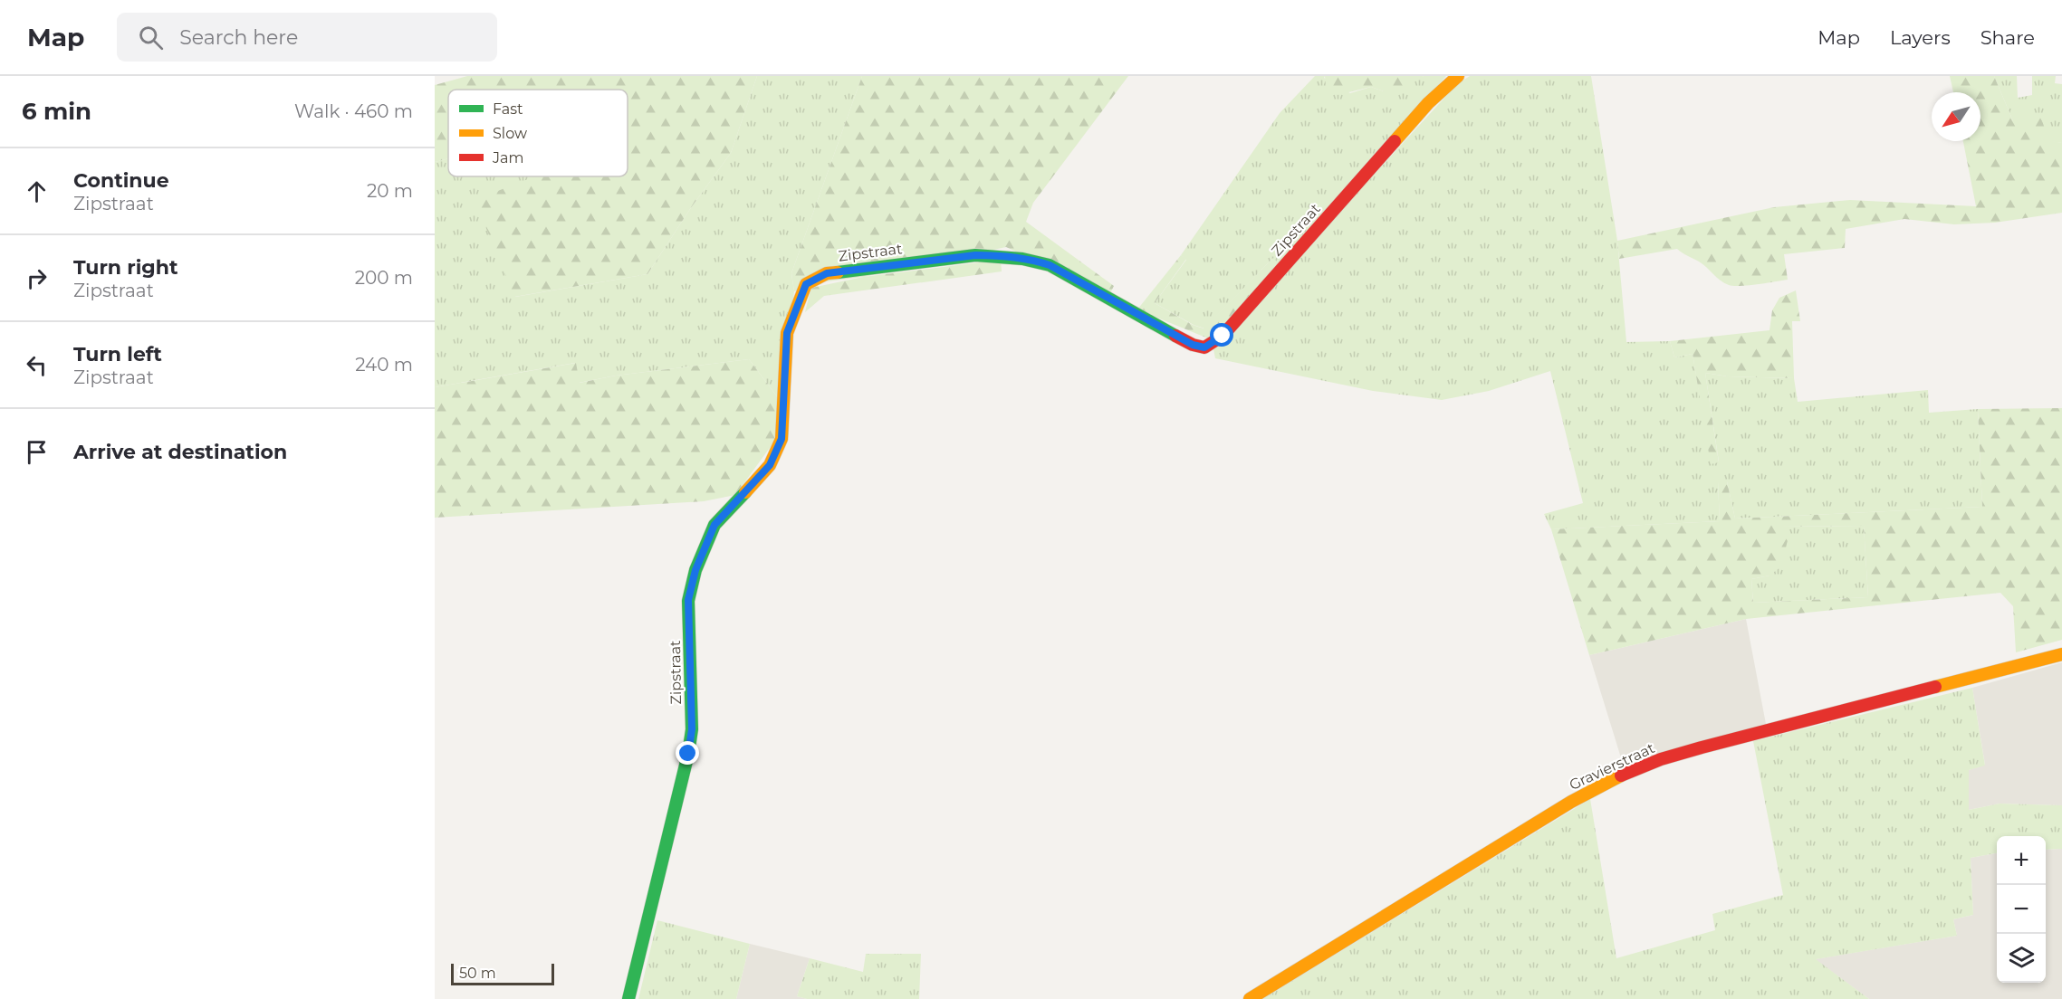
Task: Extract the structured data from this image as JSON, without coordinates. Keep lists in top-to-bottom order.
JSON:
{
  "streets": {
    "street": ["Zipstraat", "Gravierstraat"]
  },
  "legend": ["Fast", "Slow", "Jam"],
  "scale_bar": "50 m",
  "north": "bottom left",
  "page": {
    "header": "Map",
    "search": "Search here",
    "nav": ["Map", "Layers", "Share"],
    "heading": ["6 min", "Walk · 460 m"],
    "list": [
      ["Continue", "Zipstraat", "20 m"],
      ["Turn right", "Zipstraat", "200 m"],
      ["Turn left", "Zipstraat", "240 m"],
      "Arrive at destination"
    ],
    "map_buttons": ["+", "−"],
    "scale": "50 m"
  }
}
